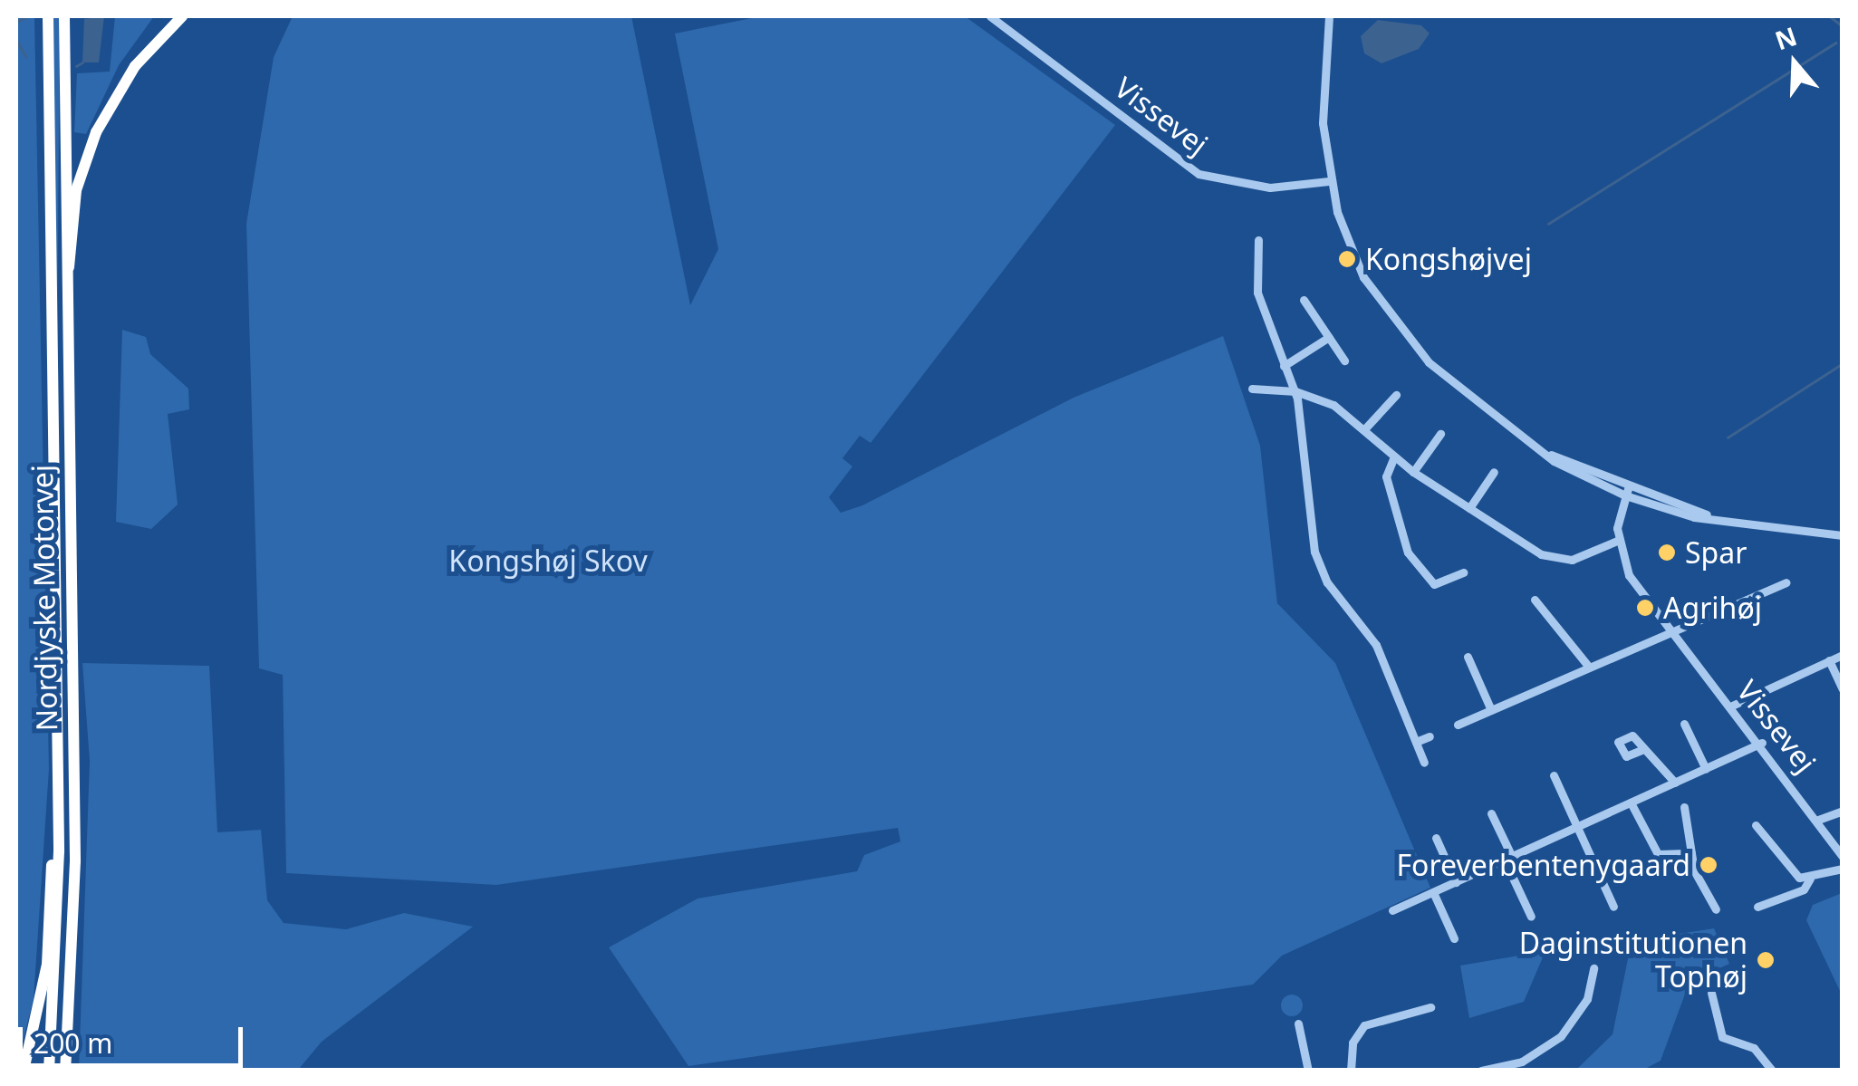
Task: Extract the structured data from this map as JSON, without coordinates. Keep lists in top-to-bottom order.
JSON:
{
  "streets": {
    "highway": ["Nordjyske Motorvej"],
    "street": ["Vissevej"]
  },
  "parks": ["Kongshøj Skov"],
  "places": [
    "Kongshøjvej",
    "Spar",
    "Agrihøj",
    "Foreverbentenygaard",
    "Daginstitutionen Tophøj"
  ],
  "scale_bar": "200 m",
  "north": "top"
}
